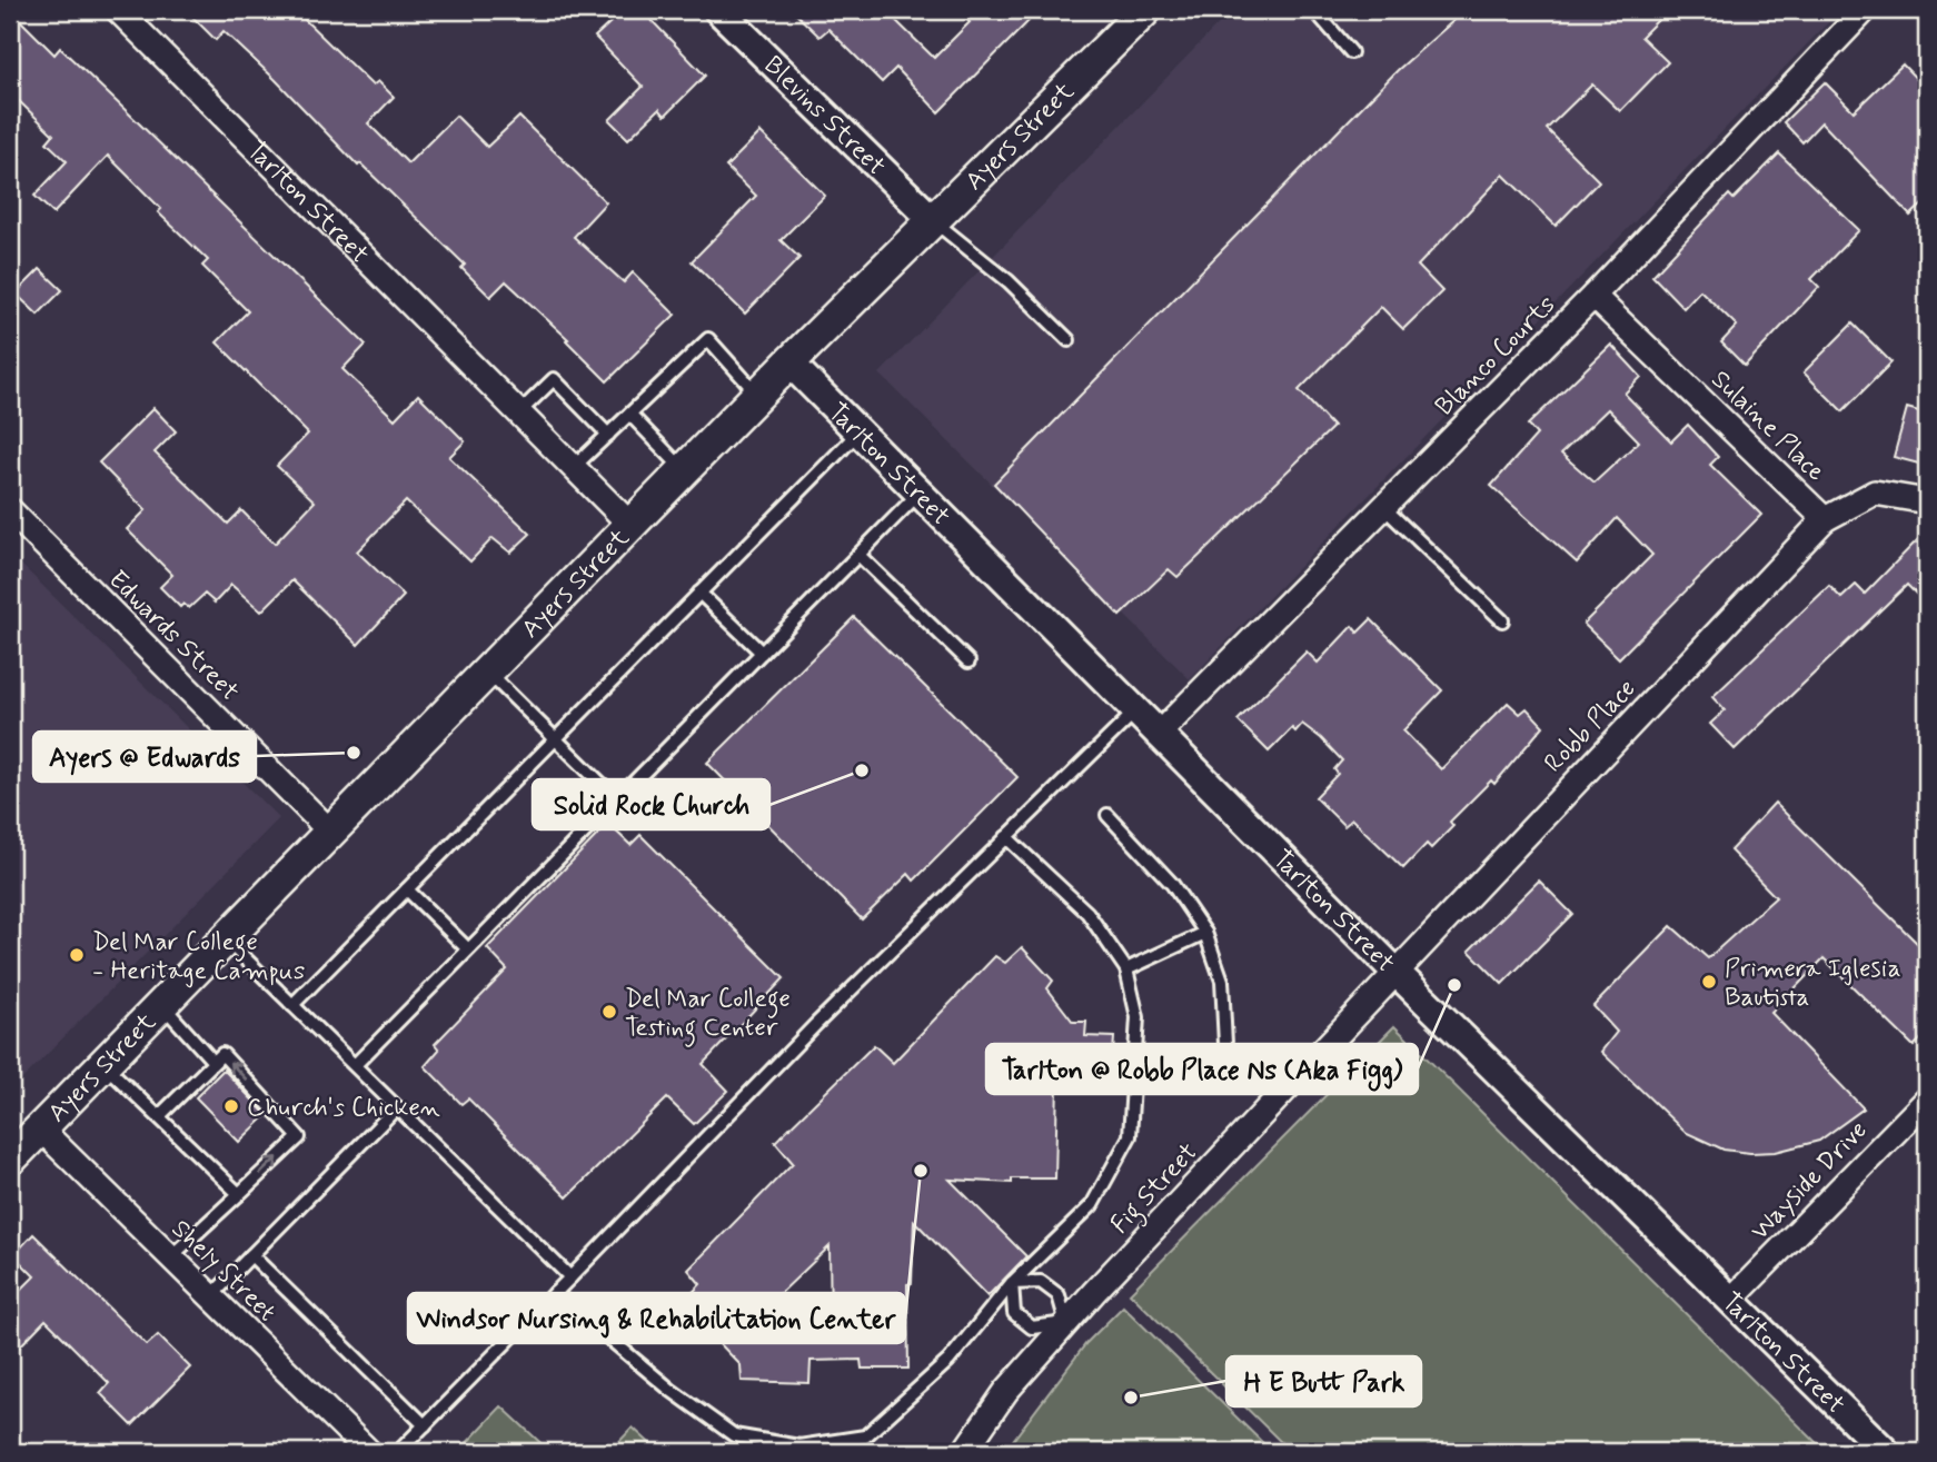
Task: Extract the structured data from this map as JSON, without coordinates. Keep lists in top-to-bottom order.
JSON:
{
  "streets": {
    "main road": ["Ayers Street"],
    "street": [
      "Blevins Street",
      "Tarlton Street",
      "Blanco Courts",
      "Sulaine Place",
      "Edwards Street",
      "Robb Place",
      "Wayside Drive",
      "Fig Street",
      "Shely Street"
    ]
  },
  "crossings": [
    ["Blevins Street", "Ayers Street"],
    ["Ayers Street", "Tarlton Street"],
    ["Ayers Street", "Edwards Street"],
    ["Ayers Street", "Shely Street"],
    ["Tarlton Street", "Blanco Courts"],
    ["Tarlton Street", "Robb Place"],
    ["Tarlton Street", "Wayside Drive"],
    ["Tarlton Street", "Fig Street"],
    ["Blanco Courts", "Sulaine Place"],
    ["Sulaine Place", "Robb Place"],
    ["Robb Place", "Fig Street"]
  ],
  "places": [
    "Ayers @ Edwards",
    "Solid Rock Church",
    "Del Mar College - Heritage Campus",
    "Primera Iglesia Bautista",
    "Tarlton @ Robb Place Ns (Aka Figg)",
    "Del Mar College Testing Center",
    "Church's Chicken",
    "Windsor Nursing & Rehabilitation Center",
    "H E Butt Park"
  ]
}
